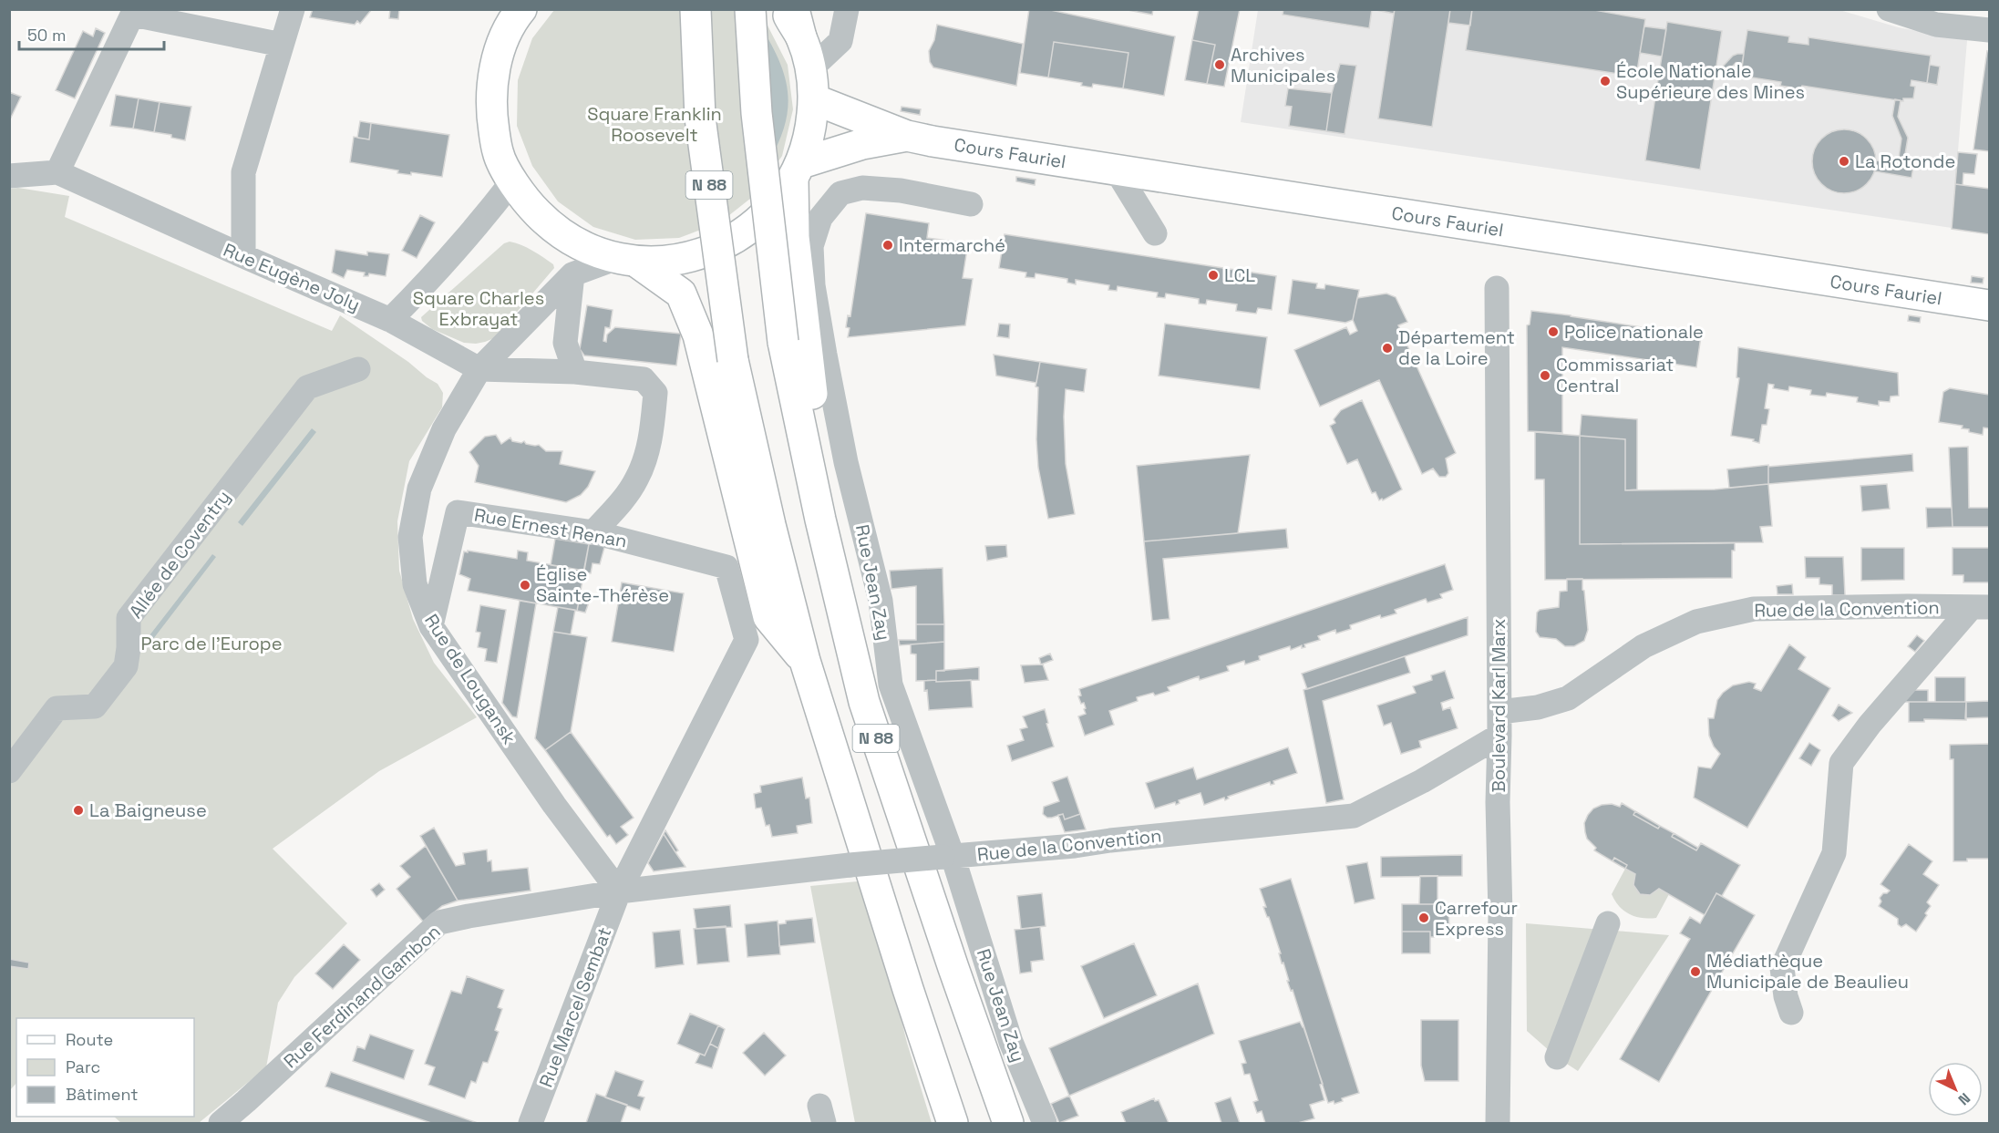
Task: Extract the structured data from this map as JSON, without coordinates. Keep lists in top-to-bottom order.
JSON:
{
  "streets": {
    "main road": ["Cours Fauriel", "N 88"],
    "street": [
      "Rue Eugène Joly",
      "Rue Ernest Renan",
      "Allée de Coventry",
      "Rue Jean Zay",
      "Rue de la Convention",
      "Rue de Lougansk",
      "Boulevard Karl Marx",
      "Rue Ferdinand Gambon",
      "Rue Marcel Sembat"
    ]
  },
  "crossings": [
    ["Rue Eugène Joly", "Rue Ernest Renan"],
    ["Rue Eugène Joly", "Rue de Lougansk"],
    ["Rue Ernest Renan", "Rue de la Convention"],
    ["Rue Ernest Renan", "Rue de Lougansk"],
    ["Rue Ernest Renan", "Rue Ferdinand Gambon"],
    ["Rue Ernest Renan", "Rue Marcel Sembat"],
    ["Rue Jean Zay", "Rue de la Convention"],
    ["Rue de la Convention", "Rue de Lougansk"],
    ["Rue de la Convention", "Boulevard Karl Marx"],
    ["Rue de la Convention", "Rue Ferdinand Gambon"],
    ["Rue de la Convention", "Rue Marcel Sembat"],
    ["Rue de Lougansk", "Rue Ferdinand Gambon"],
    ["Rue de Lougansk", "Rue Marcel Sembat"],
    ["Rue Ferdinand Gambon", "Rue Marcel Sembat"]
  ],
  "parks": ["Square Franklin Roosevelt", "Square Charles Exbrayat", "Parc de l'Europe"],
  "places": [
    "Archives Municipales",
    "École Nationale Supérieure des Mines",
    "La Rotonde",
    "Intermarché",
    "LCL",
    "Police nationale",
    "Département de la Loire",
    "Commissariat Central",
    "Église Sainte-Thérèse",
    "La Baigneuse",
    "Carrefour Express",
    "Médiathèque Municipale de Beaulieu"
  ],
  "legend": ["Route", "Parc", "Bâtiment"],
  "scale_bar": "50 m",
  "north": "bottom right"
}
